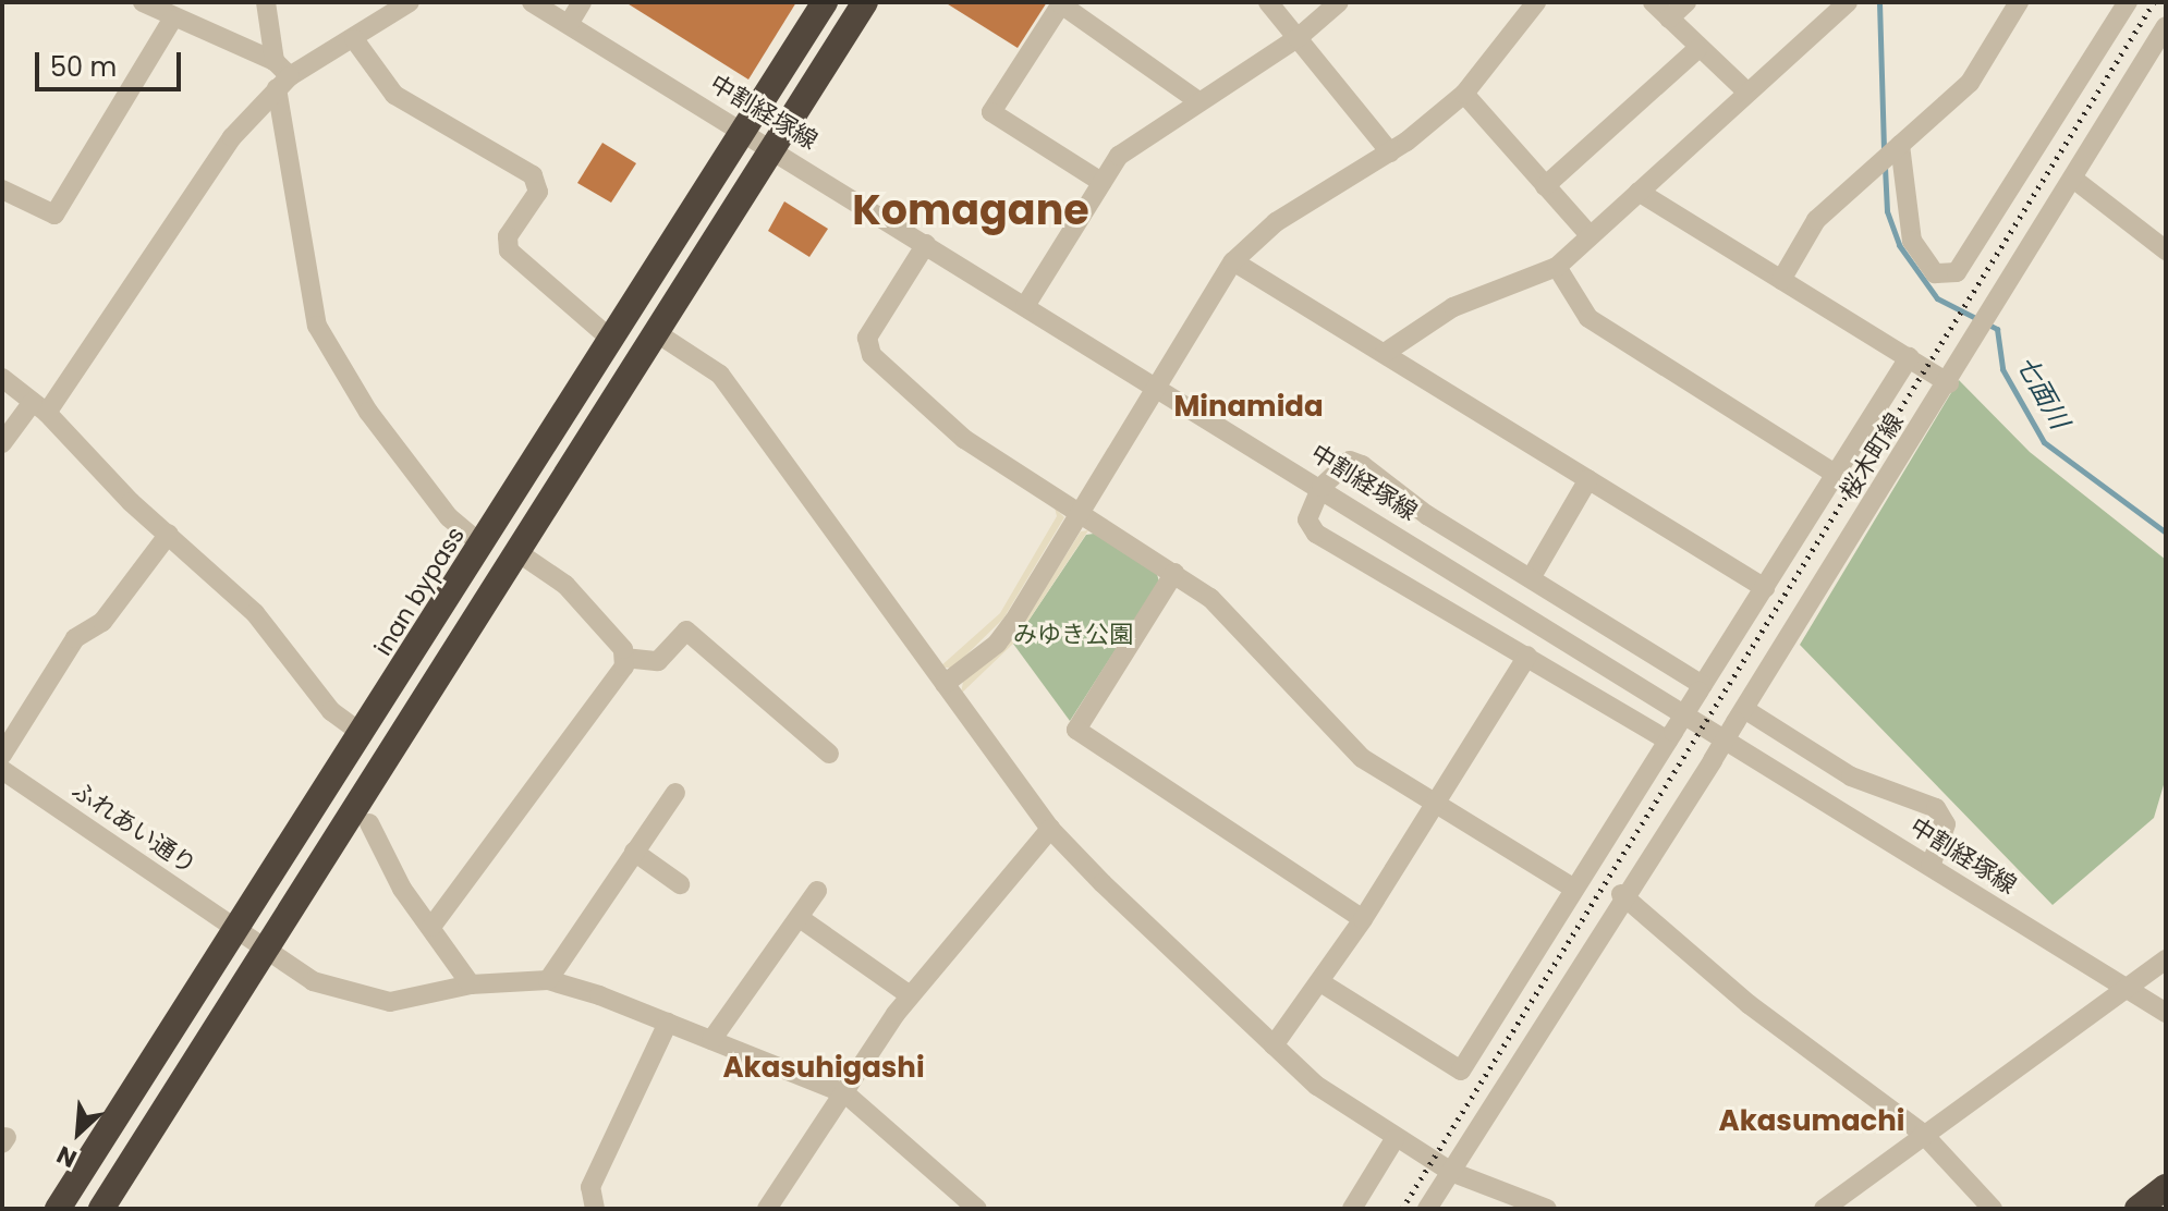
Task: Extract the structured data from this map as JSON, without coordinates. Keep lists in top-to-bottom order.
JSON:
{
  "streets": {
    "highway": ["inan bypass"],
    "street": ["中割経塚線", "桜木町線", "ふれあい通り"]
  },
  "crossings": [
    ["中割経塚線", "inan bypass"],
    ["inan bypass", "ふれあい通り"]
  ],
  "districts": [
    "Komagane",
    "Minamida",
    "Akasuhigashi",
    "Akasumachi"
  ],
  "water": ["七面川"],
  "parks": ["みゆき公園"],
  "scale_bar": "50 m",
  "north": "bottom left"
}
